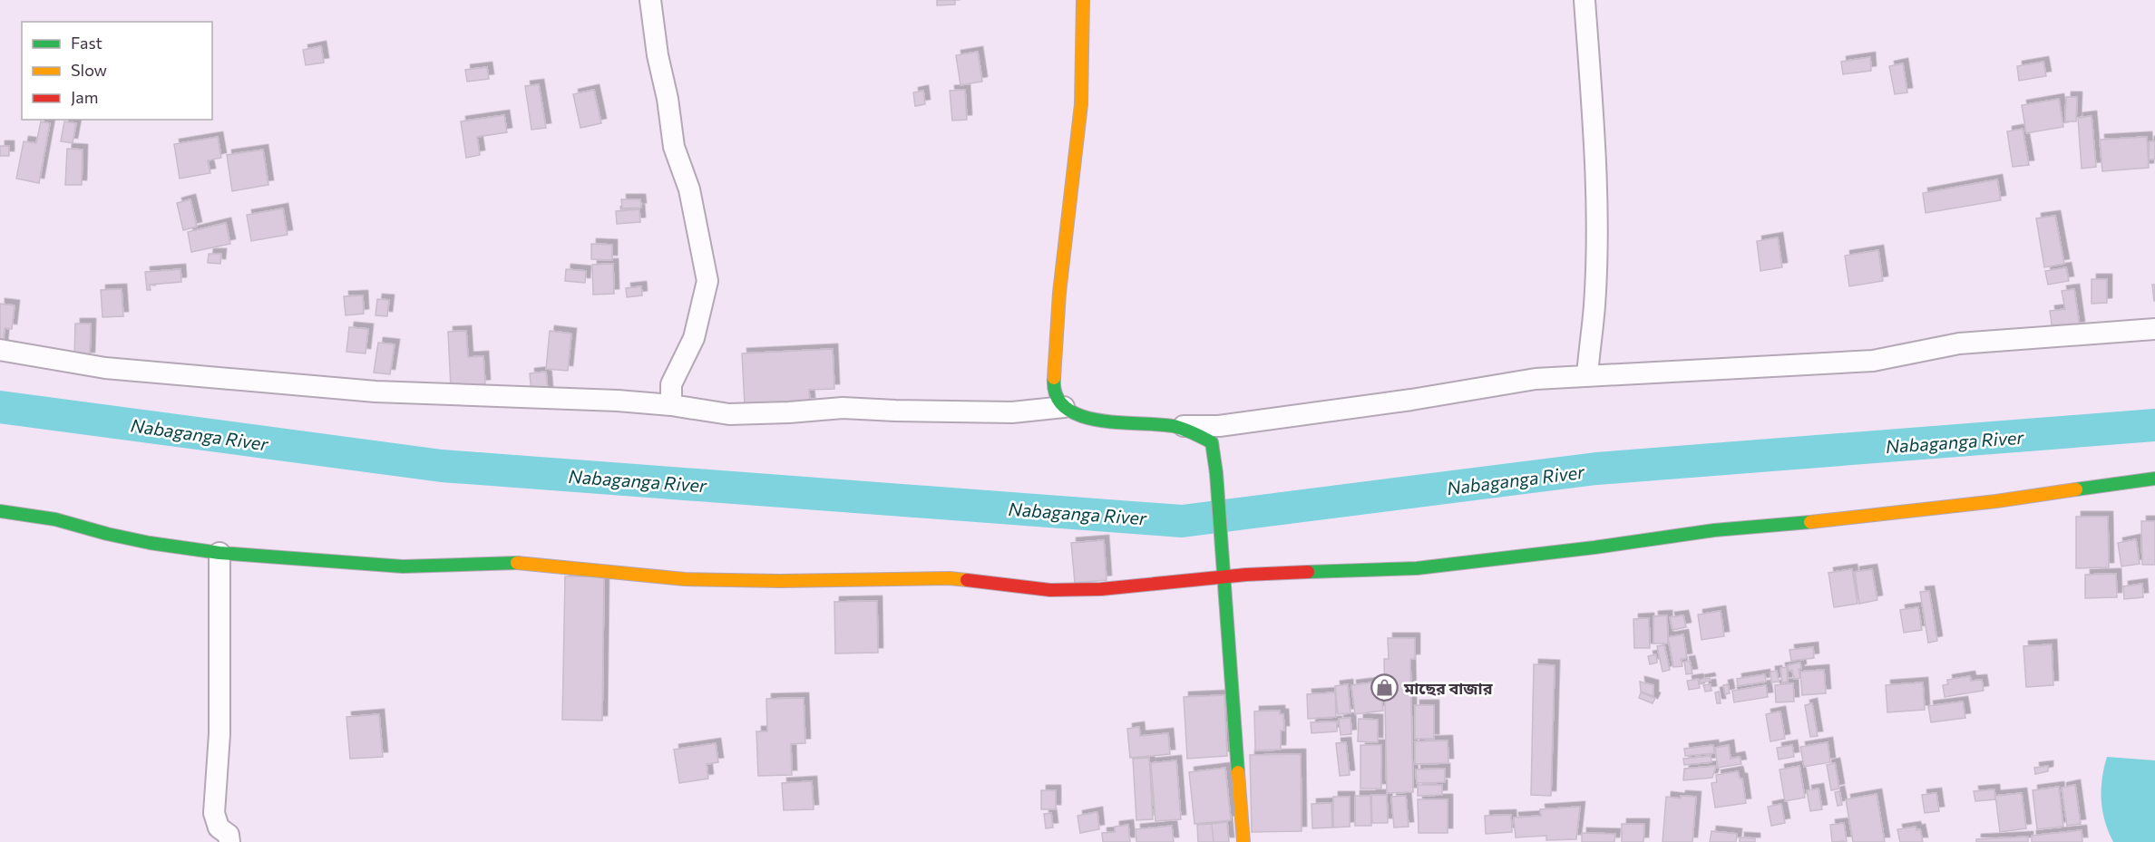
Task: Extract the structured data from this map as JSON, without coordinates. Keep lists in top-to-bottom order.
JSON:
{
  "water": ["Nabaganga River"],
  "places": {
    "shop": ["মাছের বাজার"]
  },
  "legend": ["Fast", "Slow", "Jam"]
}
